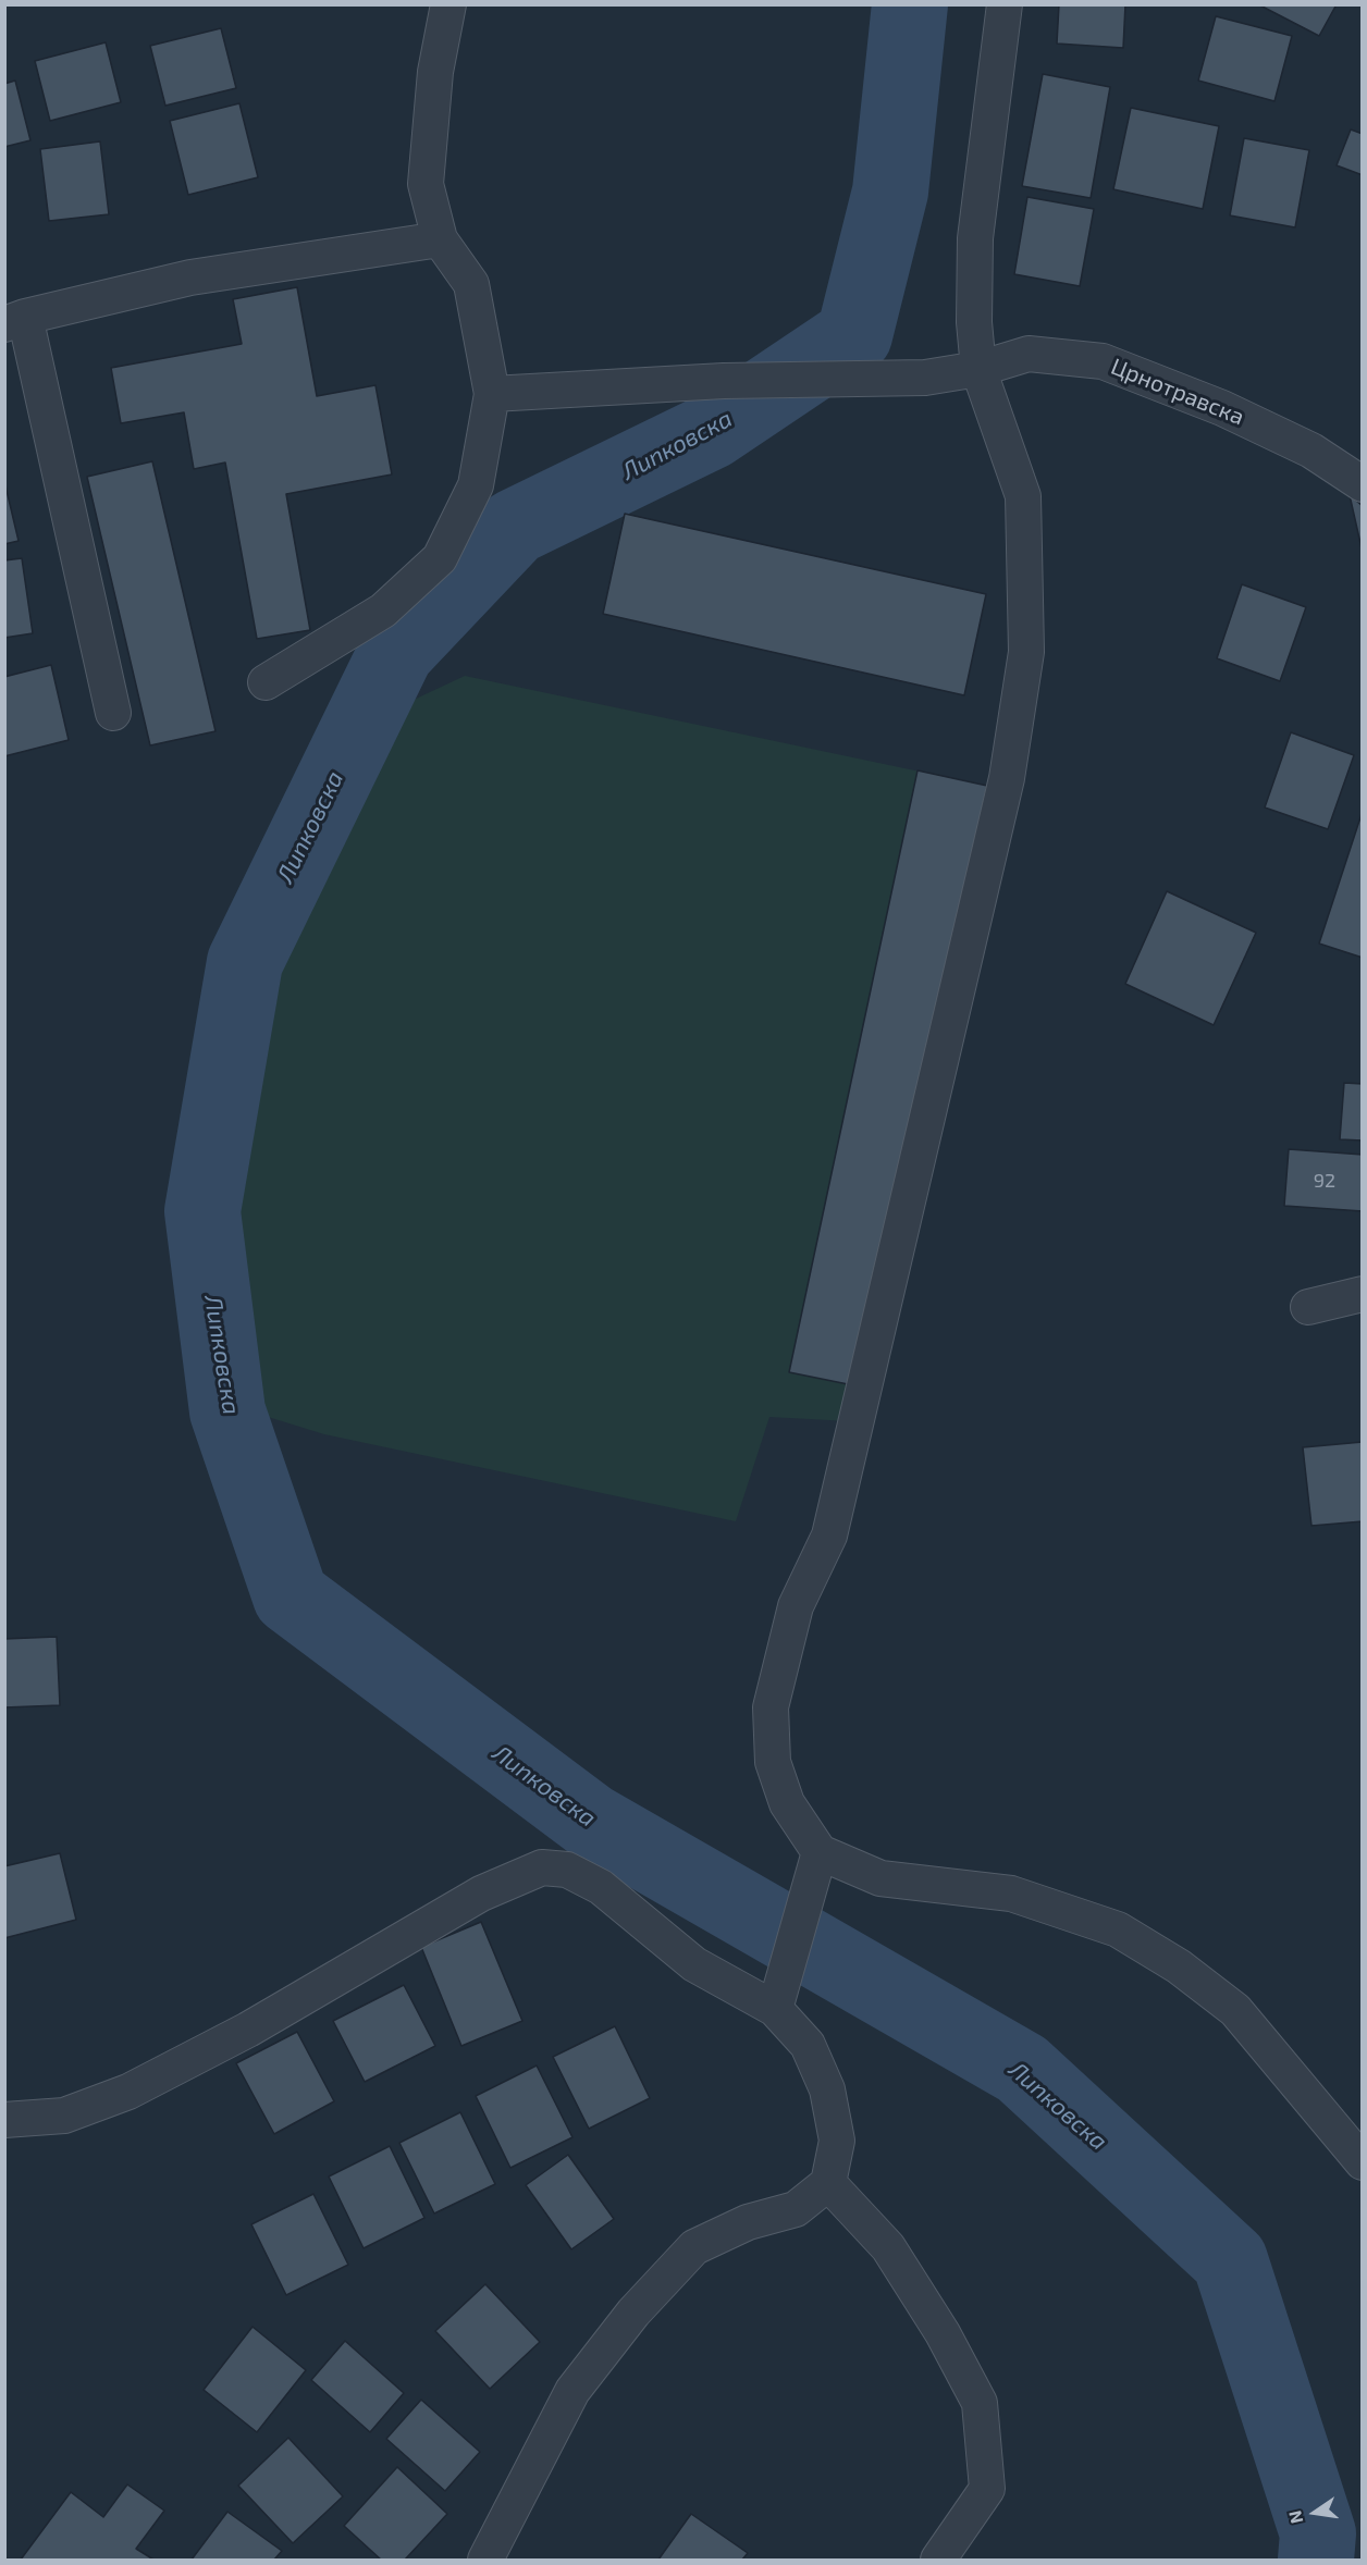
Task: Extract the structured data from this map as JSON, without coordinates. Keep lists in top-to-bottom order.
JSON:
{
  "streets": {
    "street": ["Црнотравска"]
  },
  "water": ["Липковска"],
  "house_numbers": ["92"],
  "north": "left"
}
